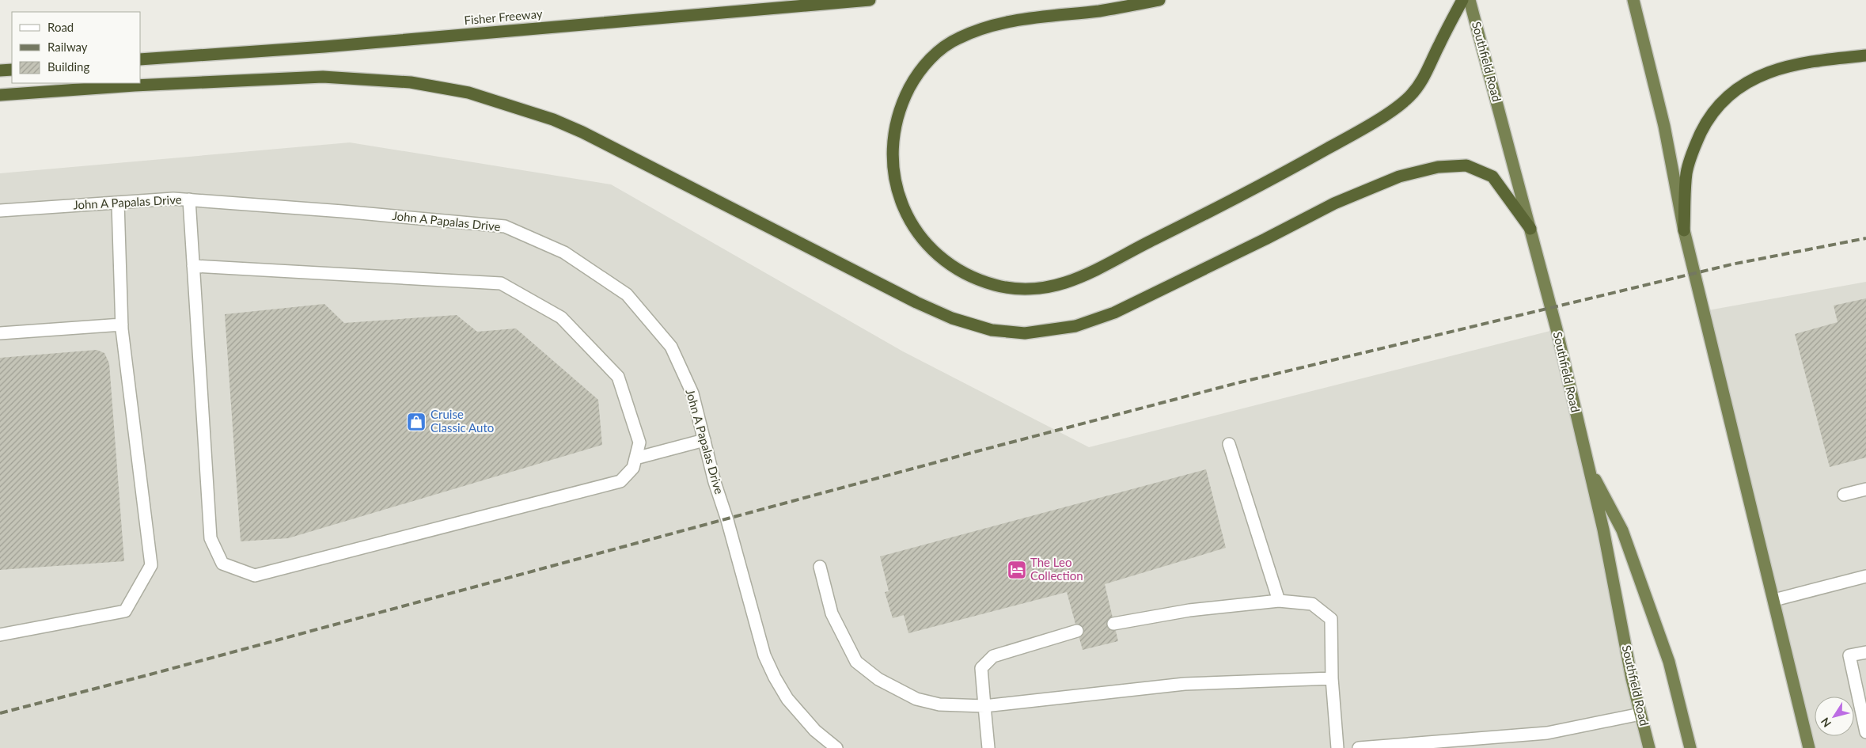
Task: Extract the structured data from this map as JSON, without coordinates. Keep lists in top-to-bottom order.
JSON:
{
  "streets": {
    "highway": ["Fisher Freeway", "Southfield Road"],
    "street": ["John A Papalas Drive"]
  },
  "places": {
    "shop": ["Cruise Classic Auto"],
    "hotel": ["The Leo Collection"]
  },
  "legend": ["Road", "Railway", "Building"],
  "north": "bottom left"
}
